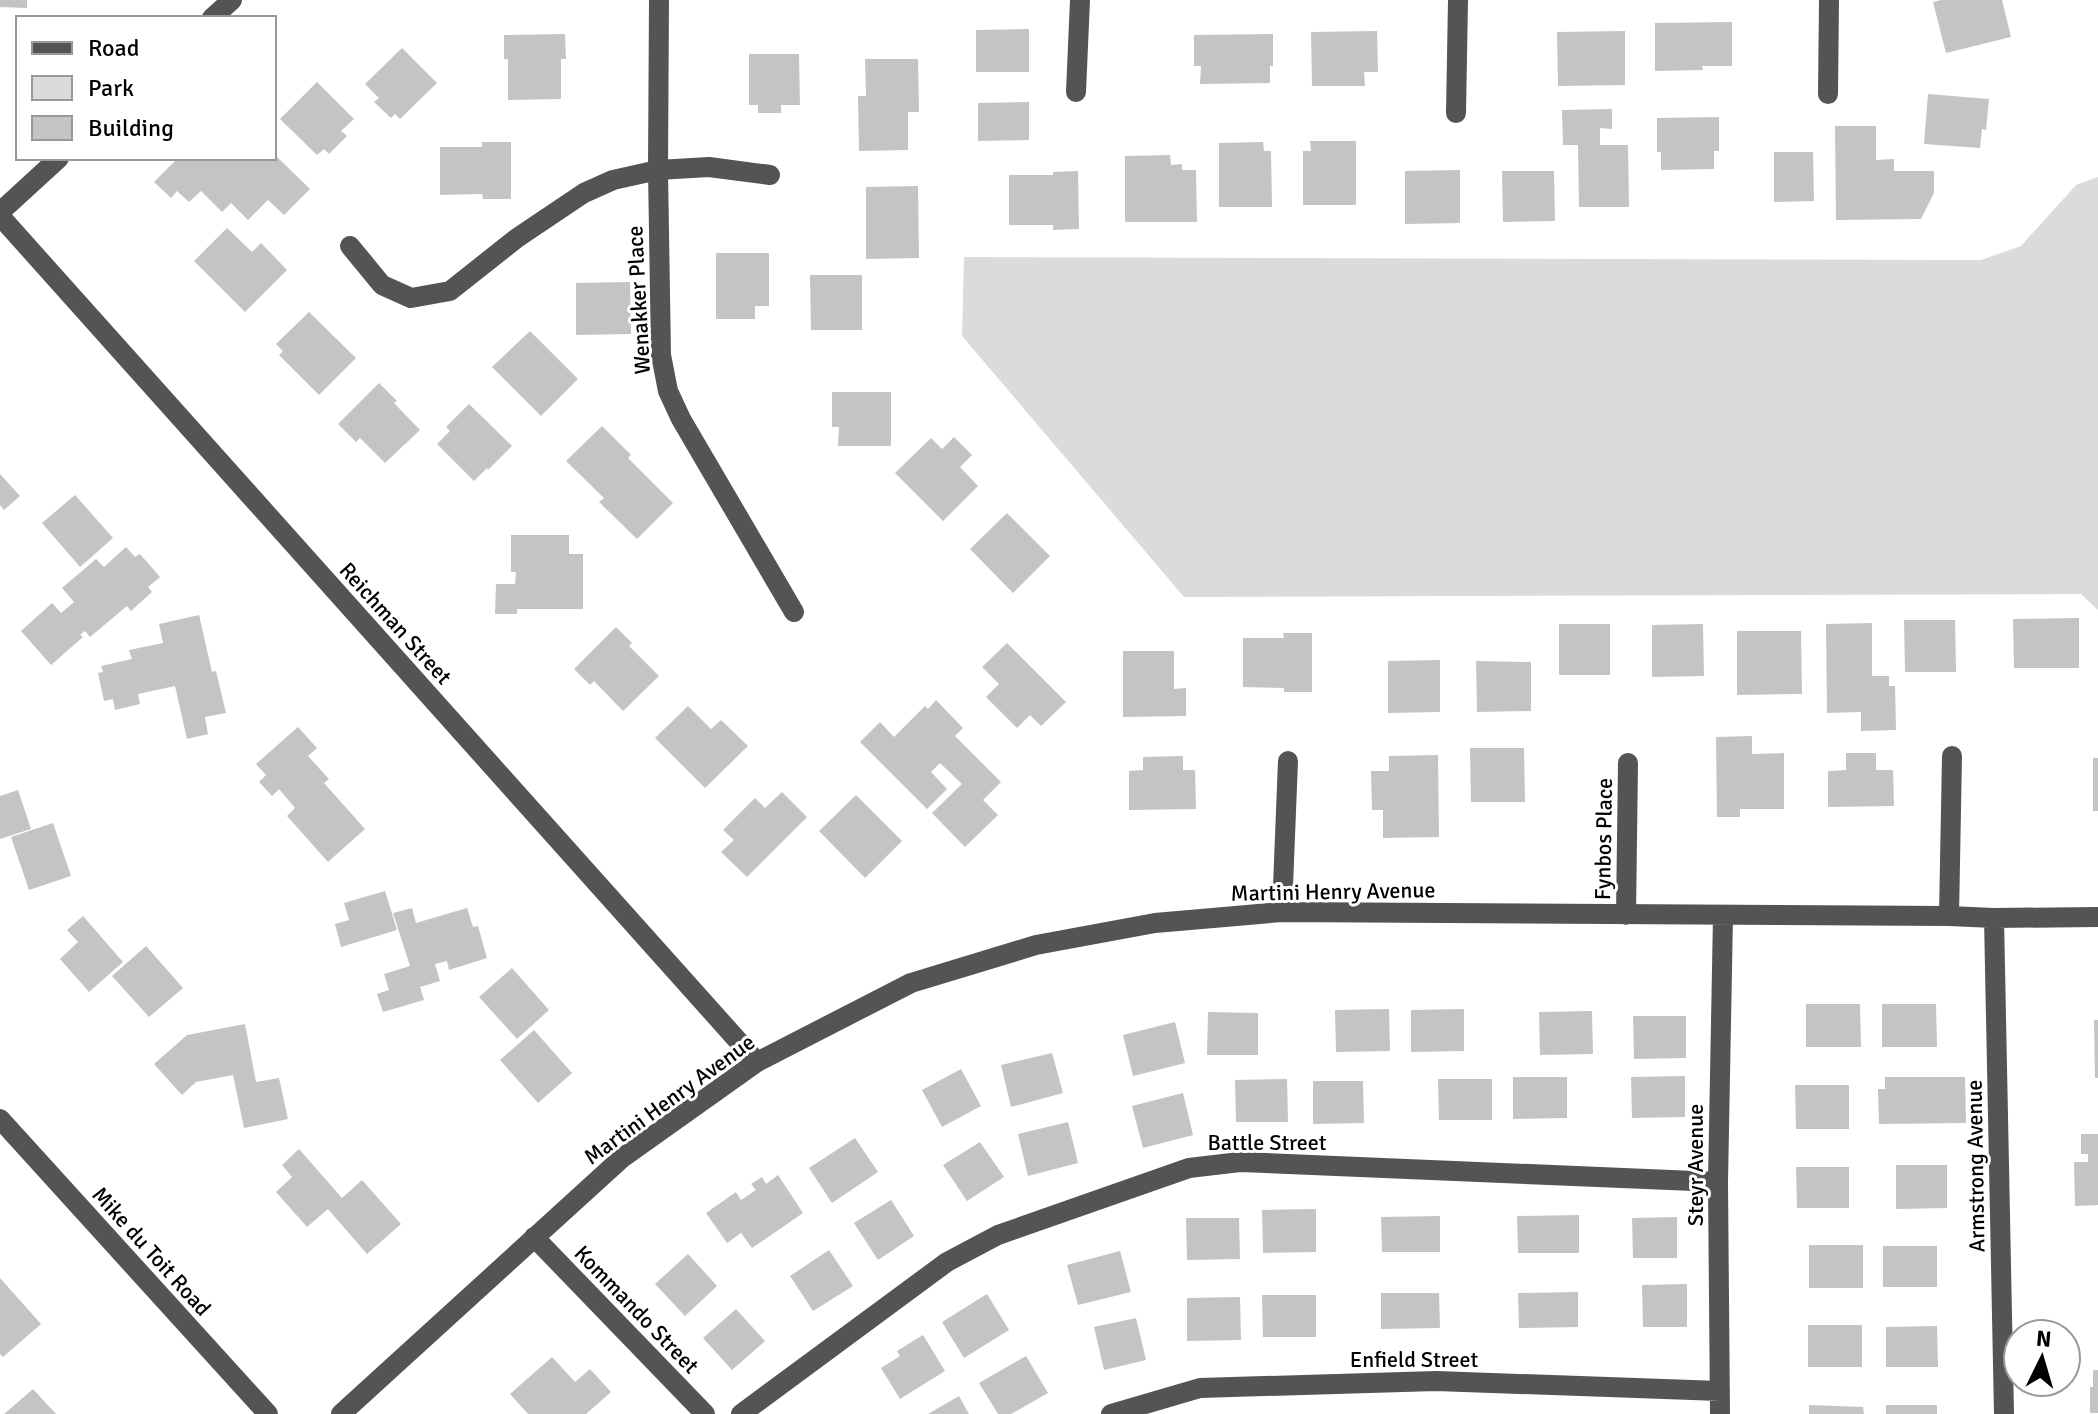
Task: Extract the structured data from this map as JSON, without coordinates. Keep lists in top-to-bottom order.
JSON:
{
  "streets": {
    "street": [
      "Wenakker Place",
      "Reichman Street",
      "Fynbos Place",
      "Martini Henry Avenue",
      "Battle Street",
      "Steyr Avenue",
      "Armstrong Avenue",
      "Mike du Toit Road",
      "Kommando Street",
      "Enfield Street"
    ]
  },
  "crossings": [
    ["Reichman Street", "Martini Henry Avenue"],
    ["Fynbos Place", "Martini Henry Avenue"],
    ["Martini Henry Avenue", "Steyr Avenue"],
    ["Martini Henry Avenue", "Armstrong Avenue"],
    ["Martini Henry Avenue", "Kommando Street"],
    ["Battle Street", "Steyr Avenue"],
    ["Steyr Avenue", "Enfield Street"]
  ],
  "legend": ["Road", "Park", "Building"],
  "north": "top"
}
